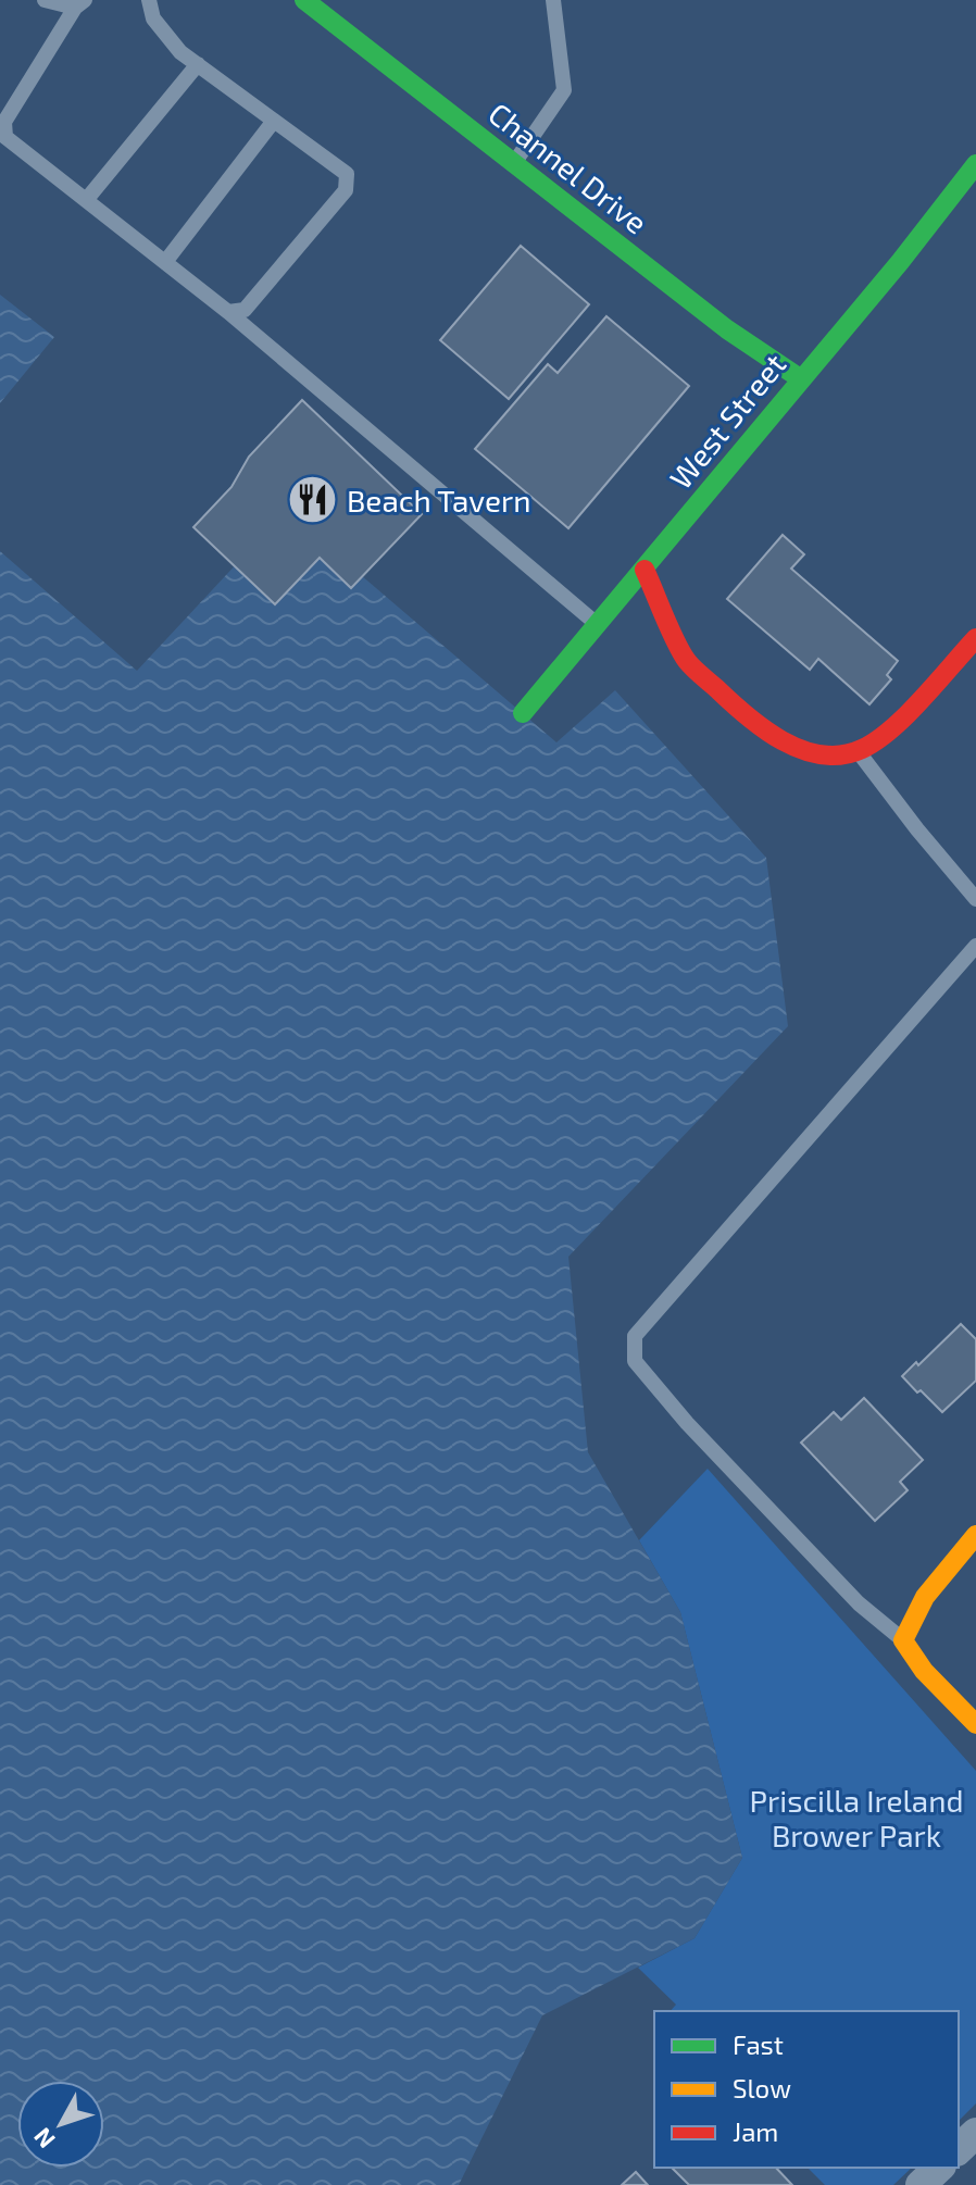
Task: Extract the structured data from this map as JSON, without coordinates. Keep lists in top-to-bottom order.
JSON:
{
  "streets": {
    "street": ["Channel Drive", "West Street"]
  },
  "crossings": [
    ["Channel Drive", "West Street"]
  ],
  "parks": ["Priscilla Ireland Brower Park"],
  "places": {
    "restaurant": ["Beach Tavern"]
  },
  "legend": ["Fast", "Slow", "Jam"],
  "north": "bottom left"
}
